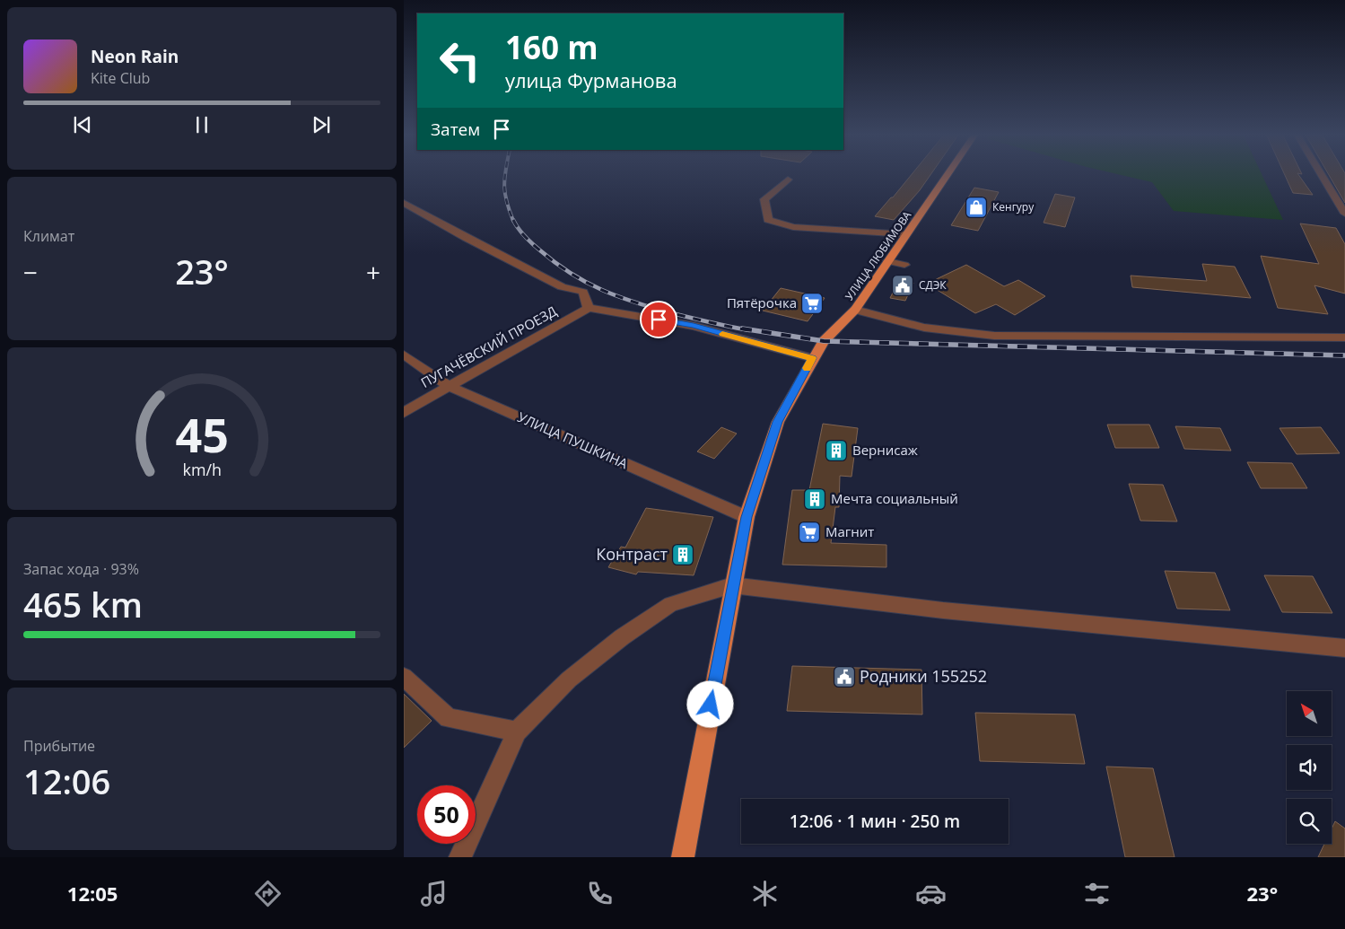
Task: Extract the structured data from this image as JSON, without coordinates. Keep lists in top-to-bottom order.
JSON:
{
  "streets": {
    "main road": ["УЛИЦА ЛЮБИМОВА"],
    "street": ["ПУГАЧЁВСКИЙ ПРОЕЗД", "УЛИЦА ПУШКИНА"]
  },
  "crossings": [
    ["УЛИЦА ЛЮБИМОВА", "УЛИЦА ПУШКИНА"],
    ["ПУГАЧЁВСКИЙ ПРОЕЗД", "УЛИЦА ПУШКИНА"]
  ],
  "places": {
    "shop": ["Кенгуру"],
    "public building": ["СДЭК", "Родники 155252"],
    "supermarket": ["Пятёрочка", "Магнит"],
    "building": ["Вернисаж", "Мечта социальный", "Контраст"]
  },
  "north": "top left",
  "page": {
    "turn": ["160 m", "улица Фурманова"],
    "song": ["Neon Rain", "Kite Club"],
    "then": "Затем",
    "tile": [
      "Климат",
      ["Запас хода · 93%", "465 km"],
      ["Прибытие", "12:06"]
    ],
    "heat": ["−", "23°", "+"],
    "limit": "50",
    "trip": "12:06 · 1 мин · 250 m",
    "tabs": ["12:05", "23°"],
    "gauge": ["45", "km/h"]
  }
}
